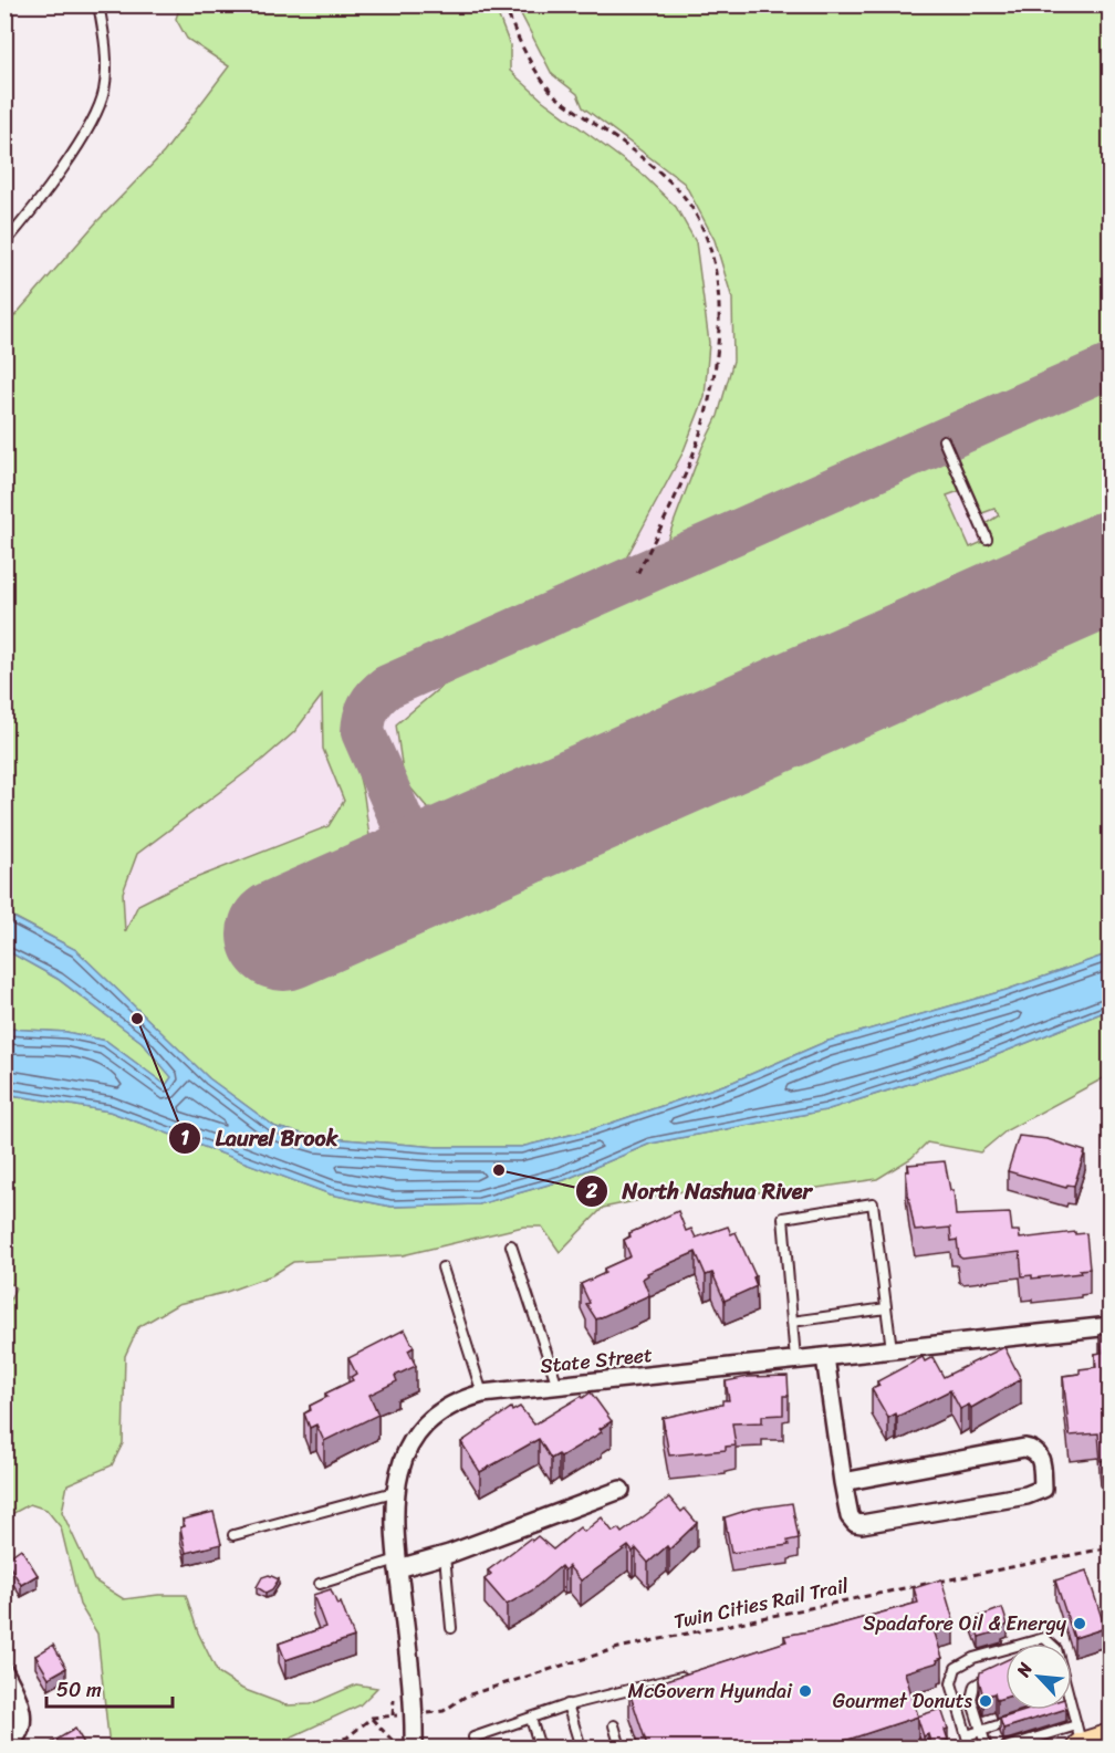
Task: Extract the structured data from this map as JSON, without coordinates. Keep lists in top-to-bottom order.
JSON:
{
  "streets": {
    "street": ["State Street"],
    "path": ["Twin Cities Rail Trail"]
  },
  "places": [
    "Laurel Brook",
    "North Nashua River",
    "Spadafore Oil & Energy",
    "McGovern Hyundai",
    "Gourmet Donuts"
  ],
  "scale_bar": "50 m",
  "north": "top left"
}
